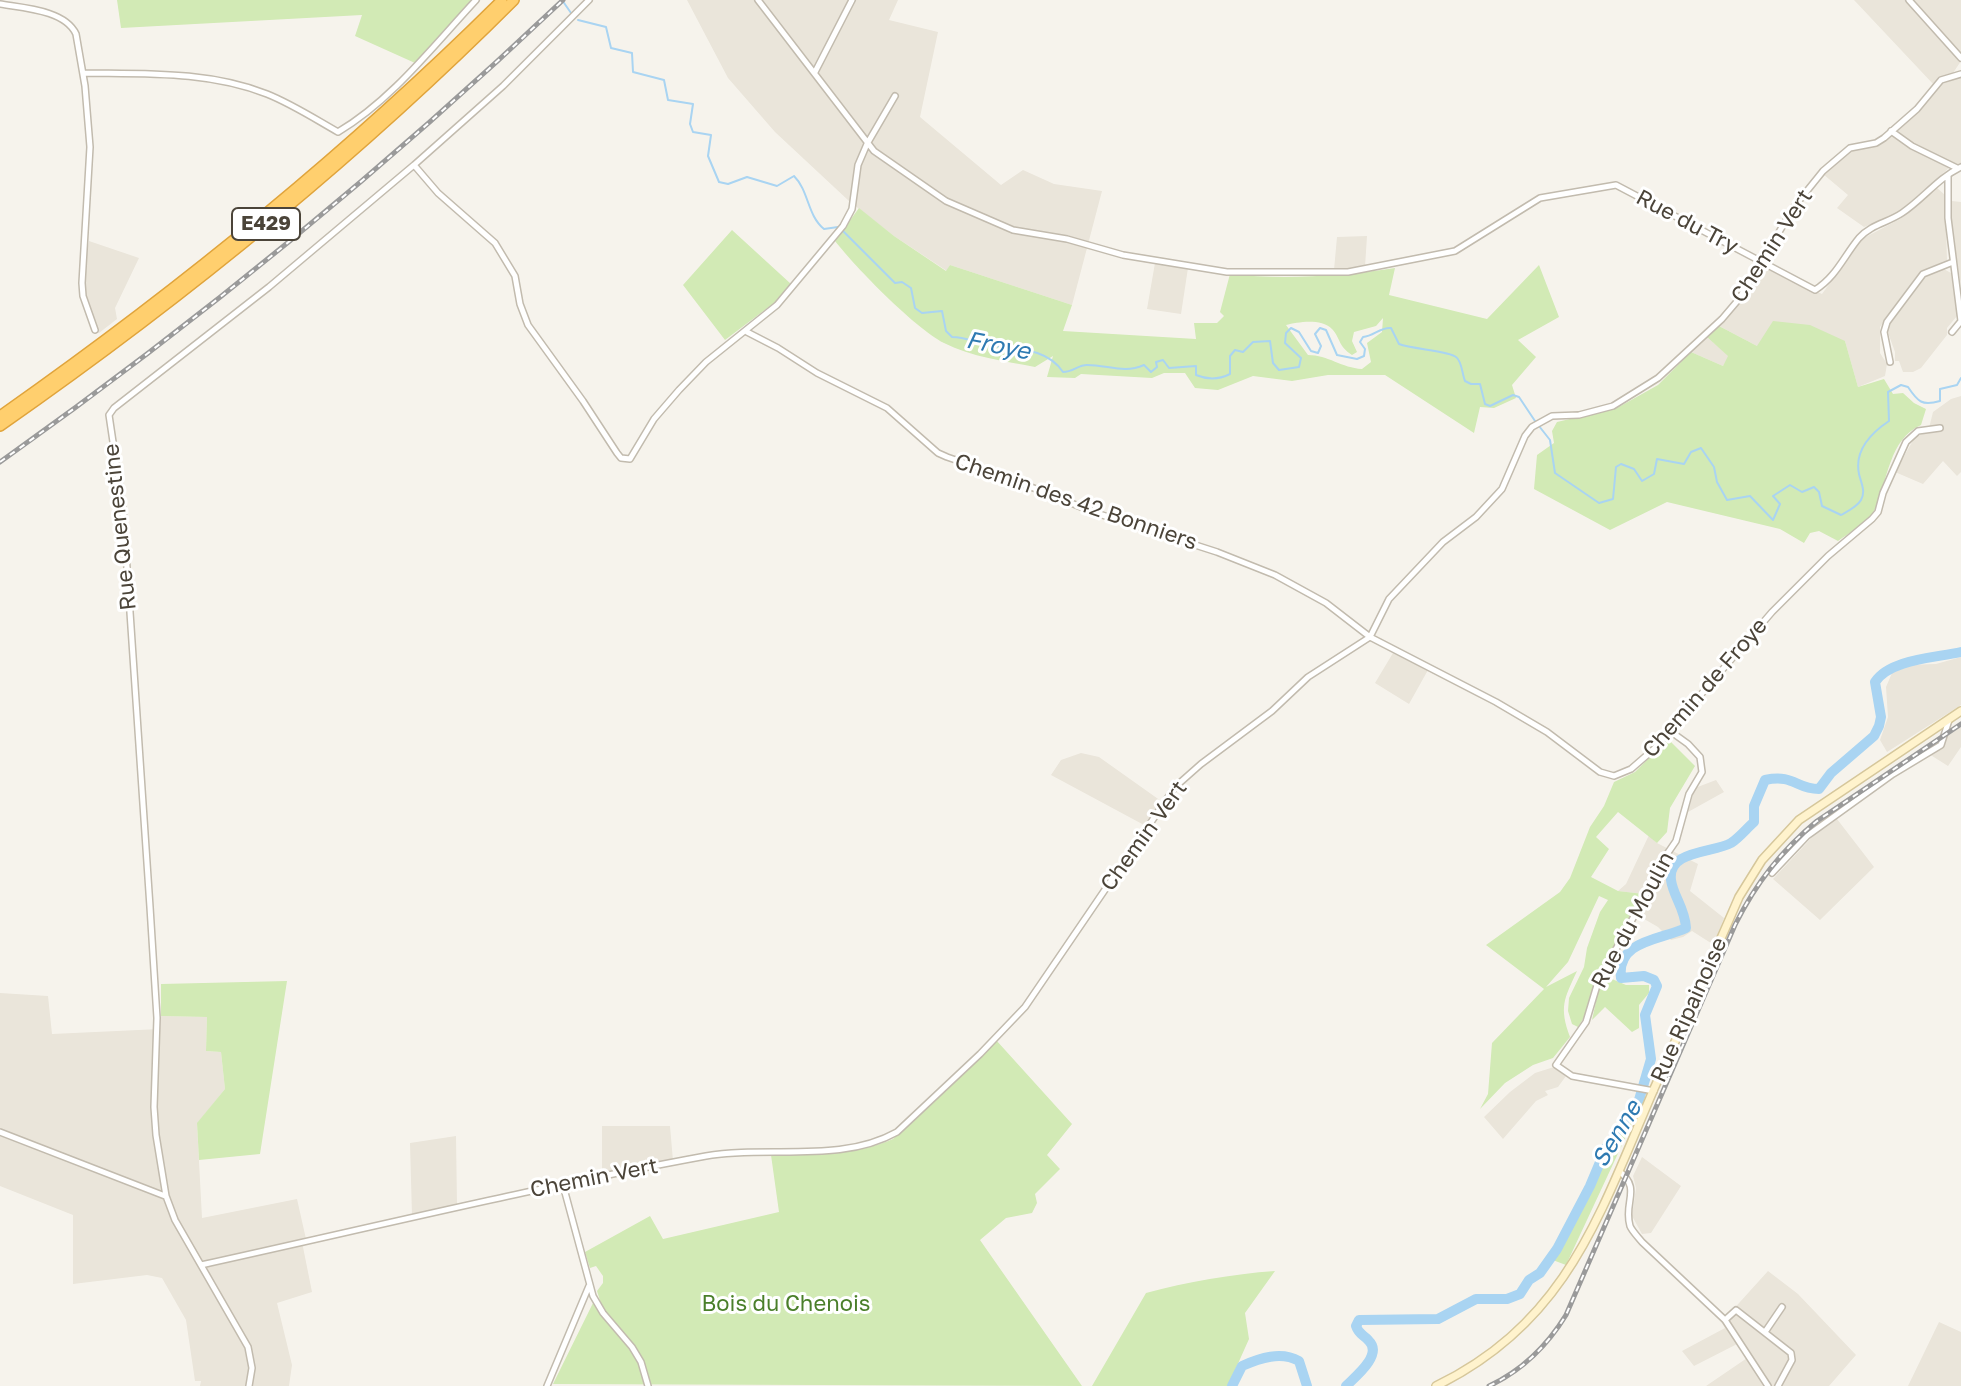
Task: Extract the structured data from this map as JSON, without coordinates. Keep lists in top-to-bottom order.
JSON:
{
  "streets": {
    "highway": ["E429"],
    "street": [
      "Rue du Try",
      "Chemin Vert",
      "Chemin des 42 Bonniers",
      "Rue Quenestine",
      "Chemin de Froye",
      "Rue du Moulin",
      "Rue Ripainoise"
    ]
  },
  "crossings": [
    ["Rue du Try", "Chemin Vert"],
    ["Chemin Vert", "Chemin des 42 Bonniers"],
    ["Chemin Vert", "Rue Quenestine"],
    ["Chemin Vert", "Chemin de Froye"],
    ["Chemin des 42 Bonniers", "Chemin de Froye"],
    ["Chemin de Froye", "Rue du Moulin"],
    ["Rue du Moulin", "Rue Ripainoise"]
  ],
  "water": ["Froye", "Senne"],
  "parks": ["Bois du Chenois"]
}
